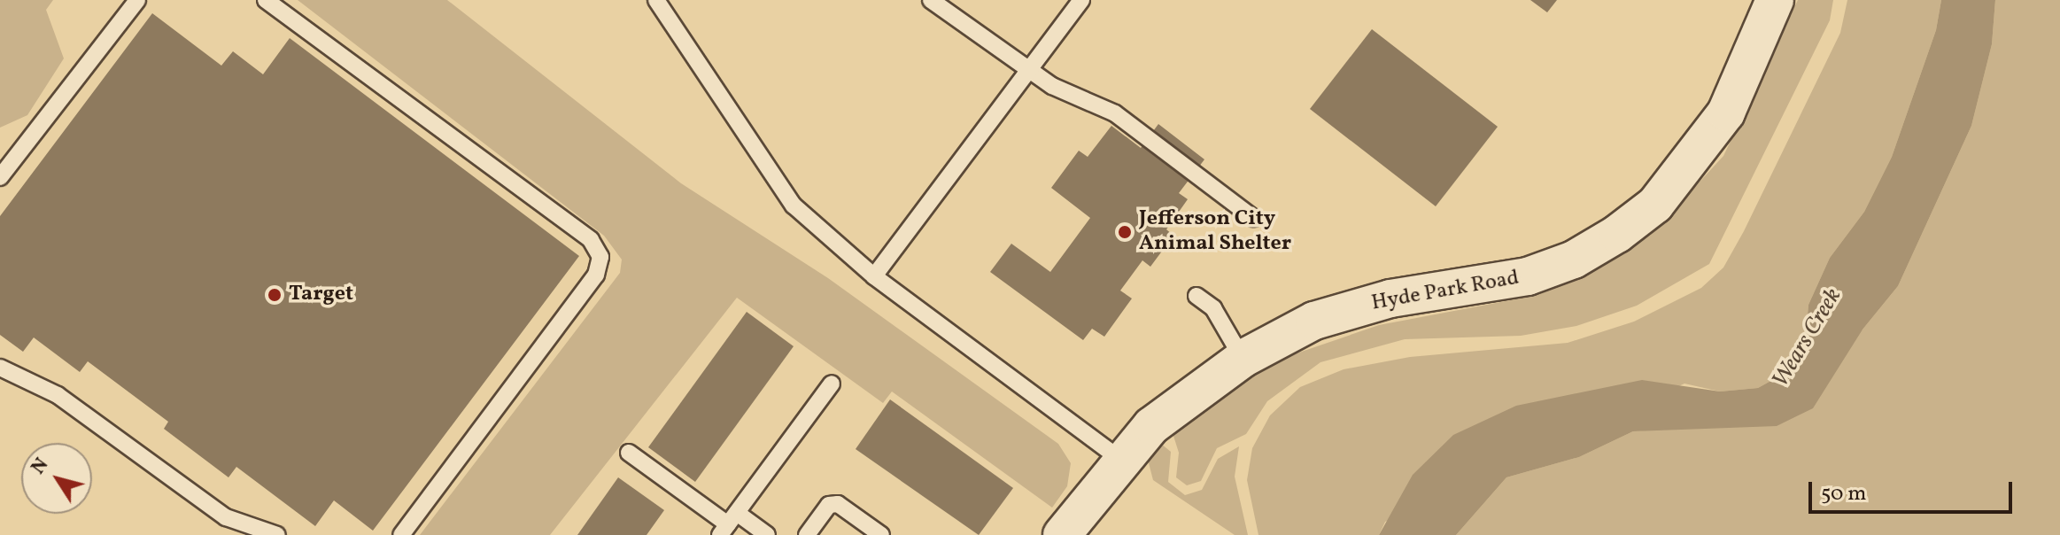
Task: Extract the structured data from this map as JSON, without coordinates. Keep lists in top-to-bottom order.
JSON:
{
  "streets": {
    "street": ["Hyde Park Road"]
  },
  "water": ["Wears Creek"],
  "places": ["Jefferson City Animal Shelter", "Target"],
  "scale_bar": "50 m",
  "north": "top left"
}
